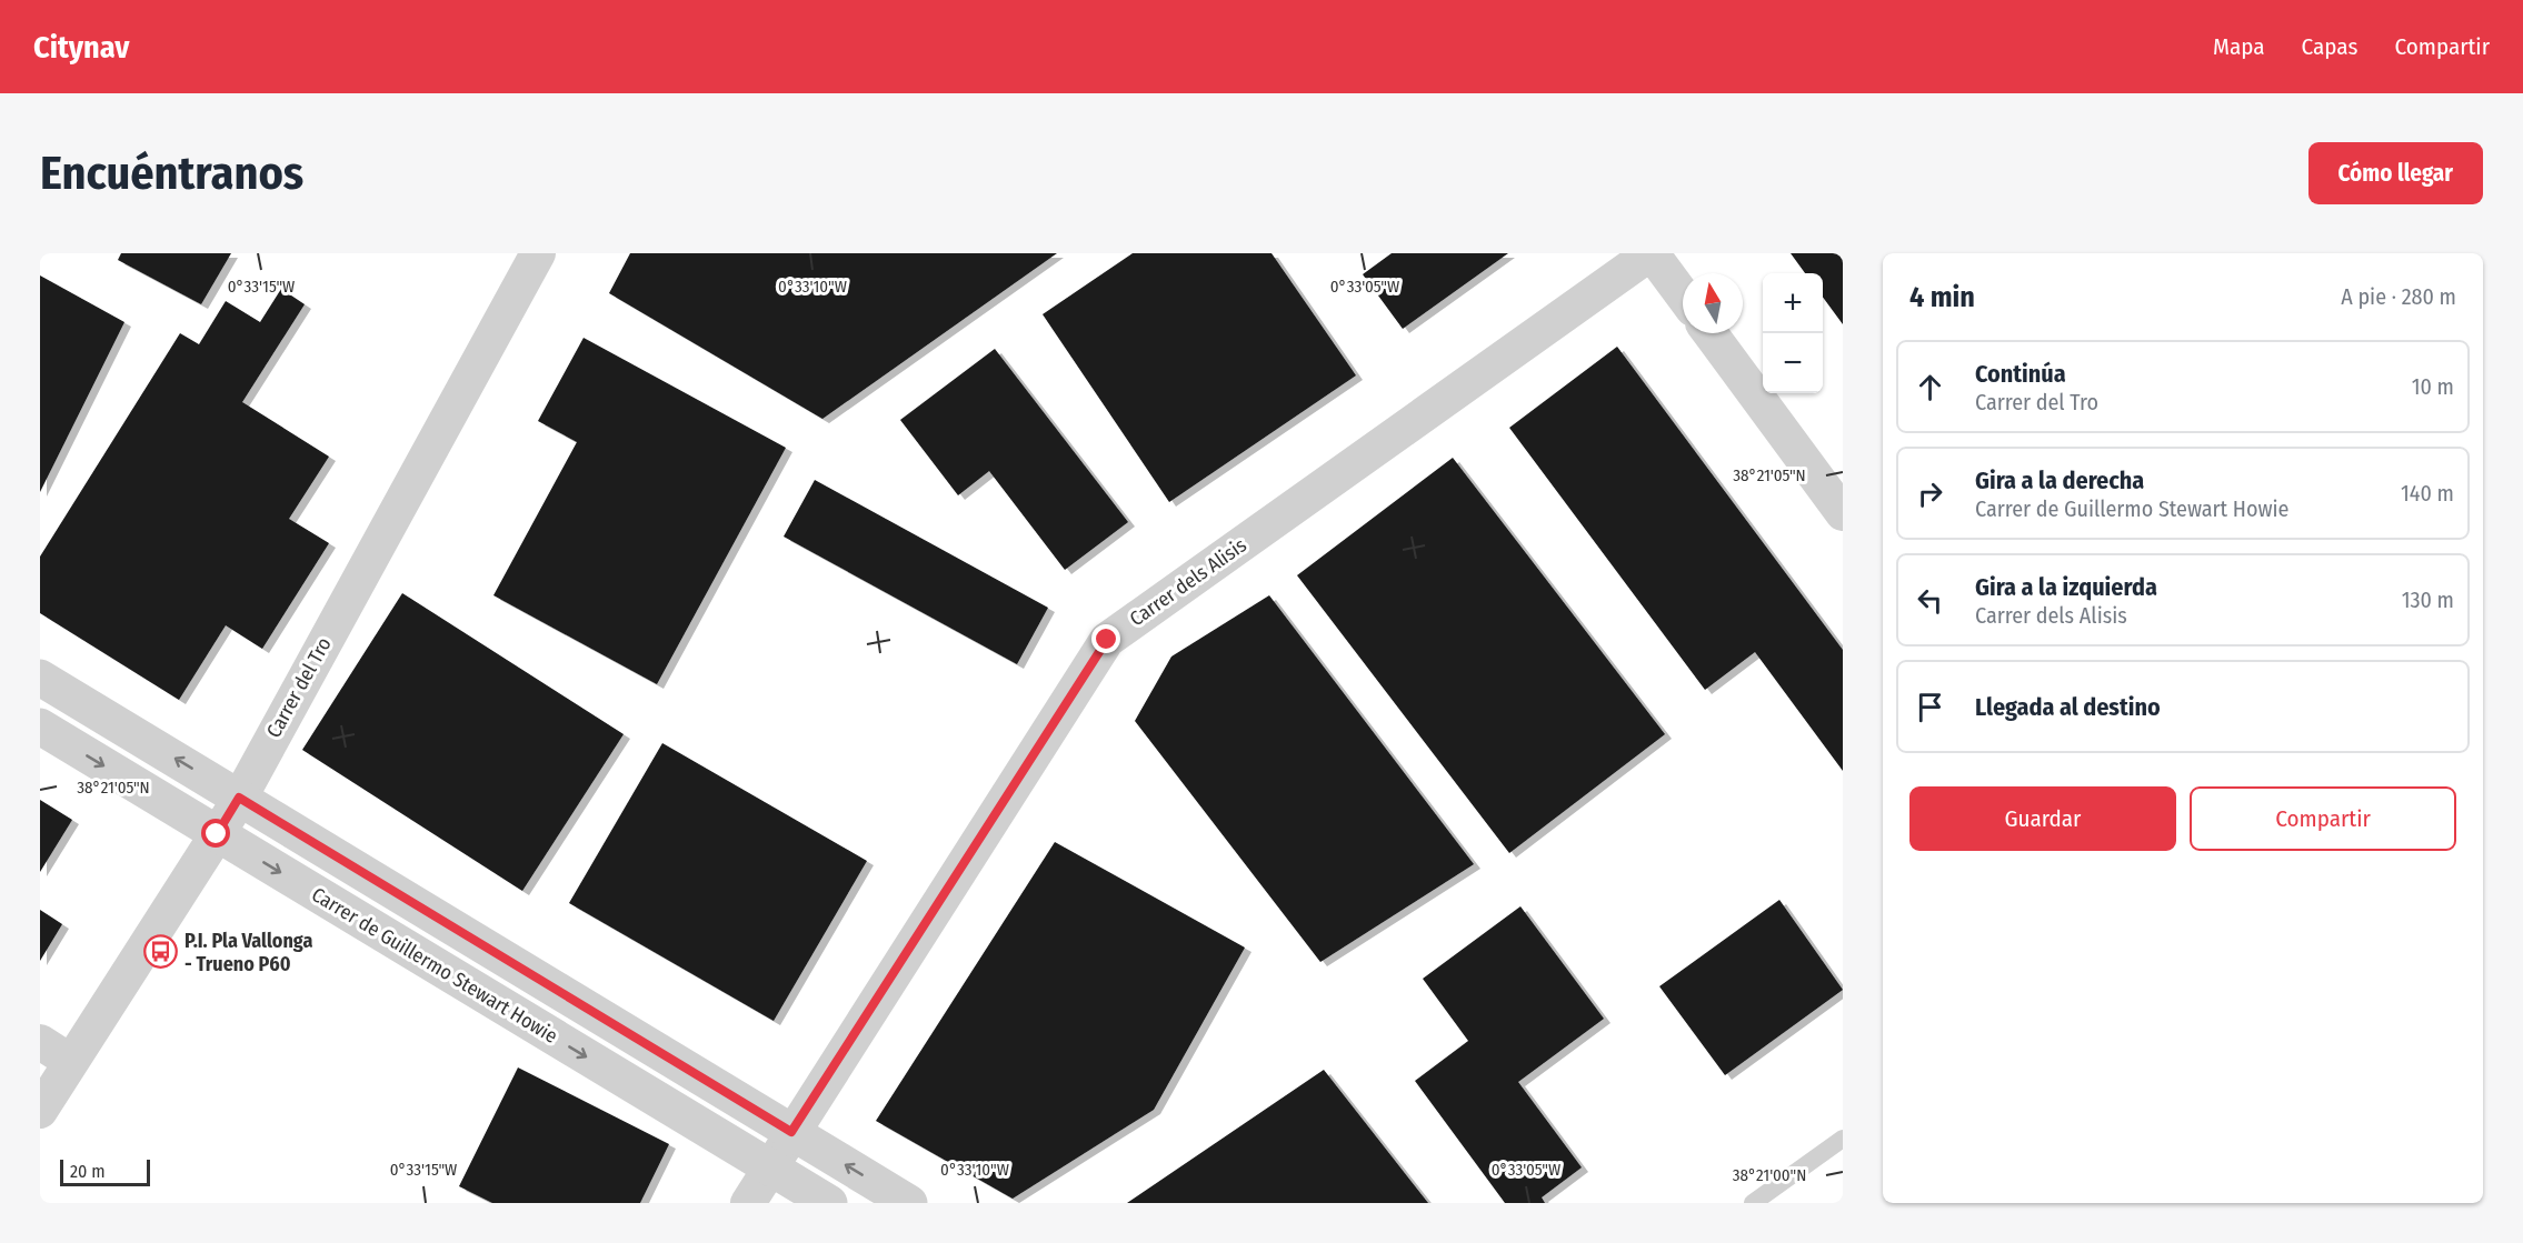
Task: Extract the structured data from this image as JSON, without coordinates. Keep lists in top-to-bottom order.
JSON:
{
  "streets": {
    "street": ["Carrer dels Alisis", "Carrer del Tro", "Carrer de Guillermo Stewart Howie"]
  },
  "crossings": [
    ["Carrer dels Alisis", "Carrer de Guillermo Stewart Howie"],
    ["Carrer del Tro", "Carrer de Guillermo Stewart Howie"]
  ],
  "places": {
    "bus stop": ["P.I. Pla Vallonga - Trueno P60"]
  },
  "scale_bar": "20 m",
  "north": "top",
  "page": {
    "header": "Citynav",
    "nav": ["Mapa", "Capas", "Compartir"],
    "buttons": [
      "Cómo llegar",
      ["Guardar", "Compartir"]
    ],
    "title": "Encuéntranos",
    "heading": ["4 min", "A pie · 280 m"],
    "map_buttons": ["+", "−"],
    "list": [
      ["Continúa", "Carrer del Tro", "10 m"],
      ["Gira a la derecha", "Carrer de Guillermo Stewart Howie", "140 m"],
      ["Gira a la izquierda", "Carrer dels Alisis", "130 m"],
      "Llegada al destino"
    ],
    "scale": "20 m"
  },
  "coordinates": [
    "0°33'15\"W",
    "0°33'10\"W",
    "0°33'05\"W",
    "38°21'05\"N",
    "38°21'00\"N"
  ]
}
